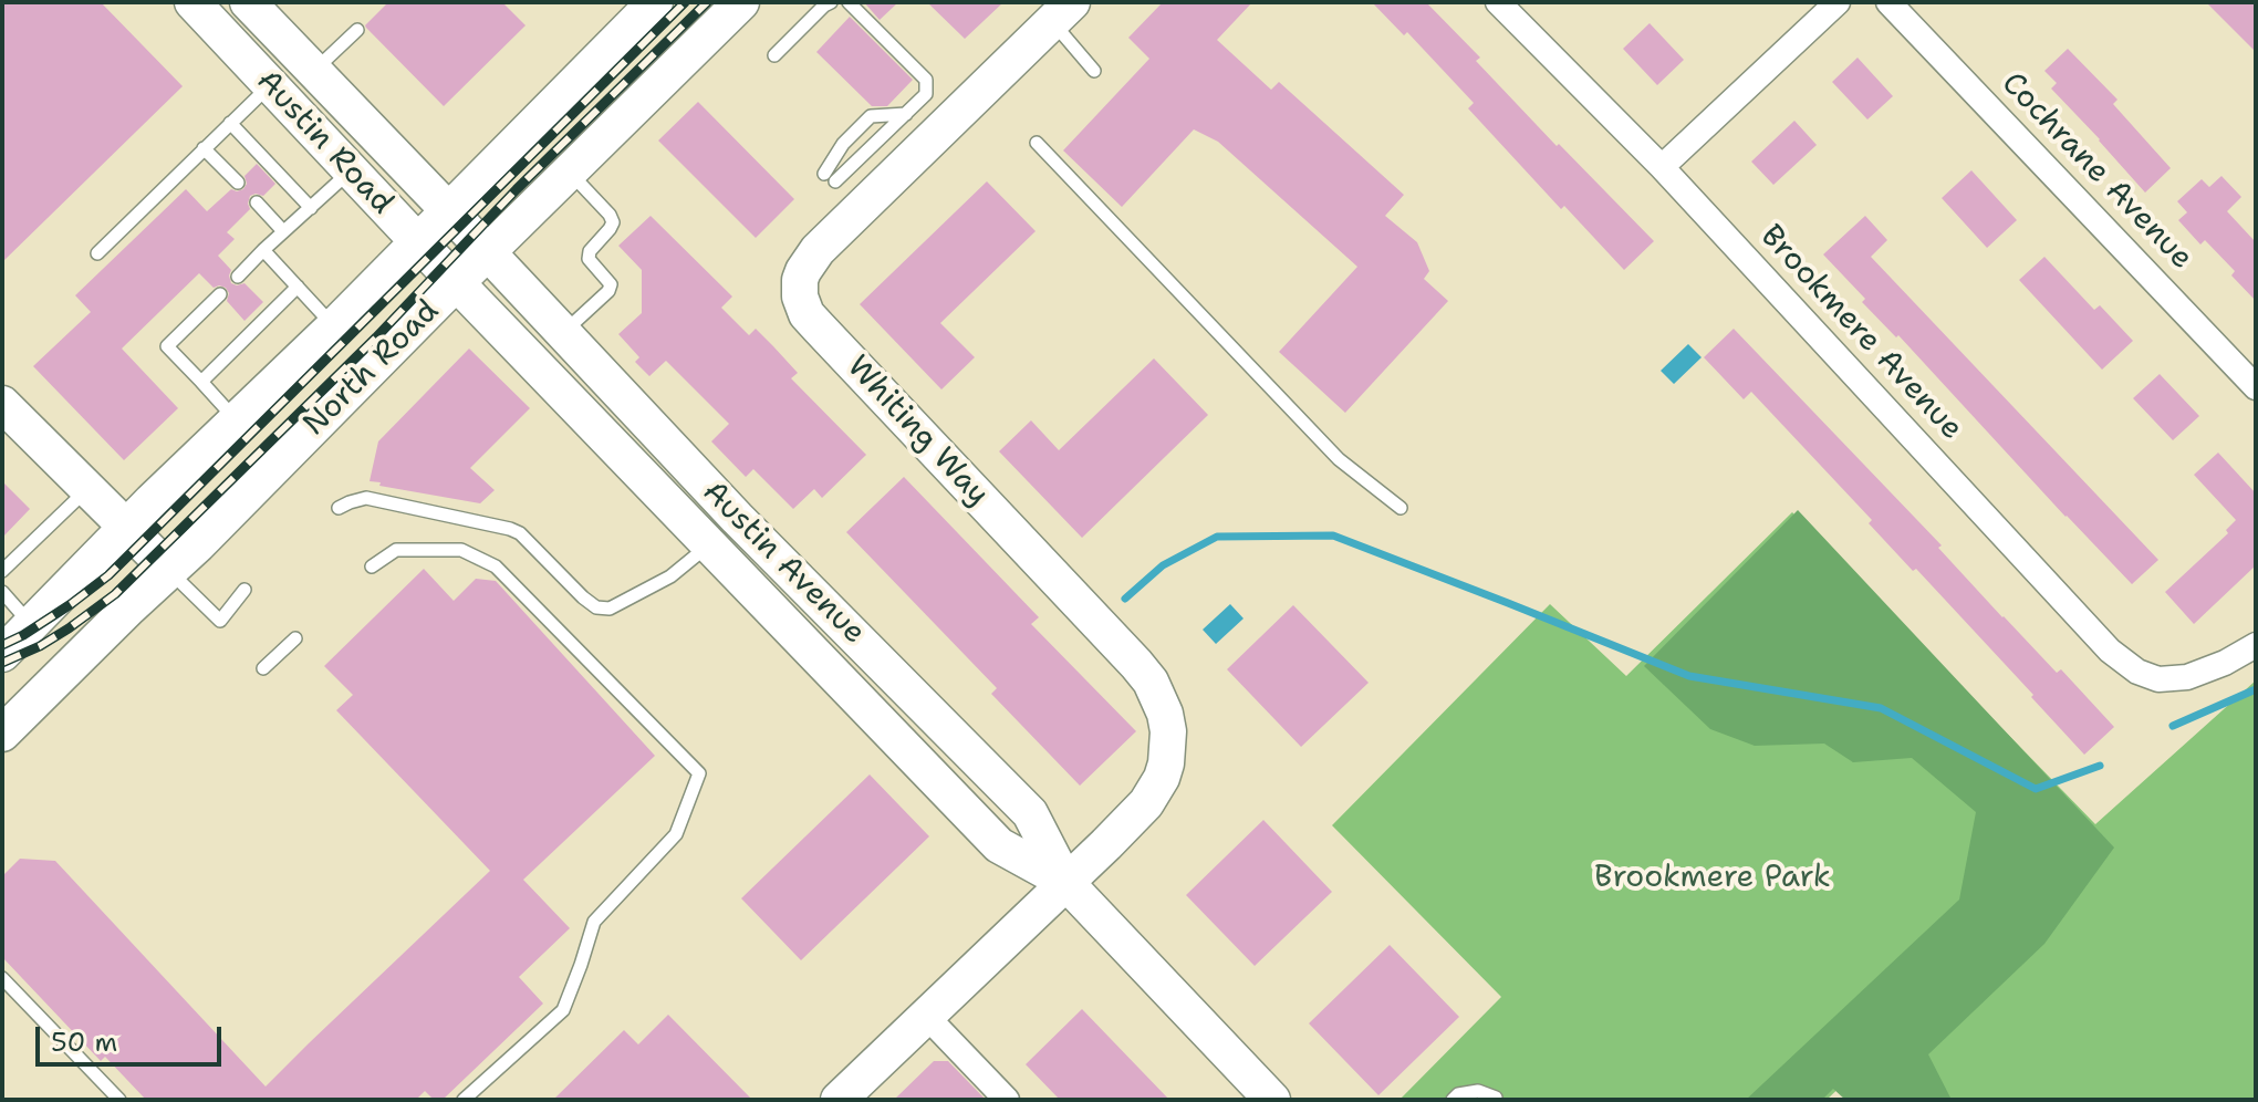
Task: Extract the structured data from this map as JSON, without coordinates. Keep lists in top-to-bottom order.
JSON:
{
  "streets": {
    "main road": [
      "Austin Road",
      "North Road",
      "Whiting Way",
      "Austin Avenue"
    ],
    "street": ["Cochrane Avenue", "Brookmere Avenue"]
  },
  "crossings": [
    ["Austin Road", "North Road"],
    ["Austin Road", "Austin Avenue"],
    ["North Road", "Austin Avenue"],
    ["Whiting Way", "Austin Avenue"]
  ],
  "parks": ["Brookmere Park"],
  "scale_bar": "50 m"
}
